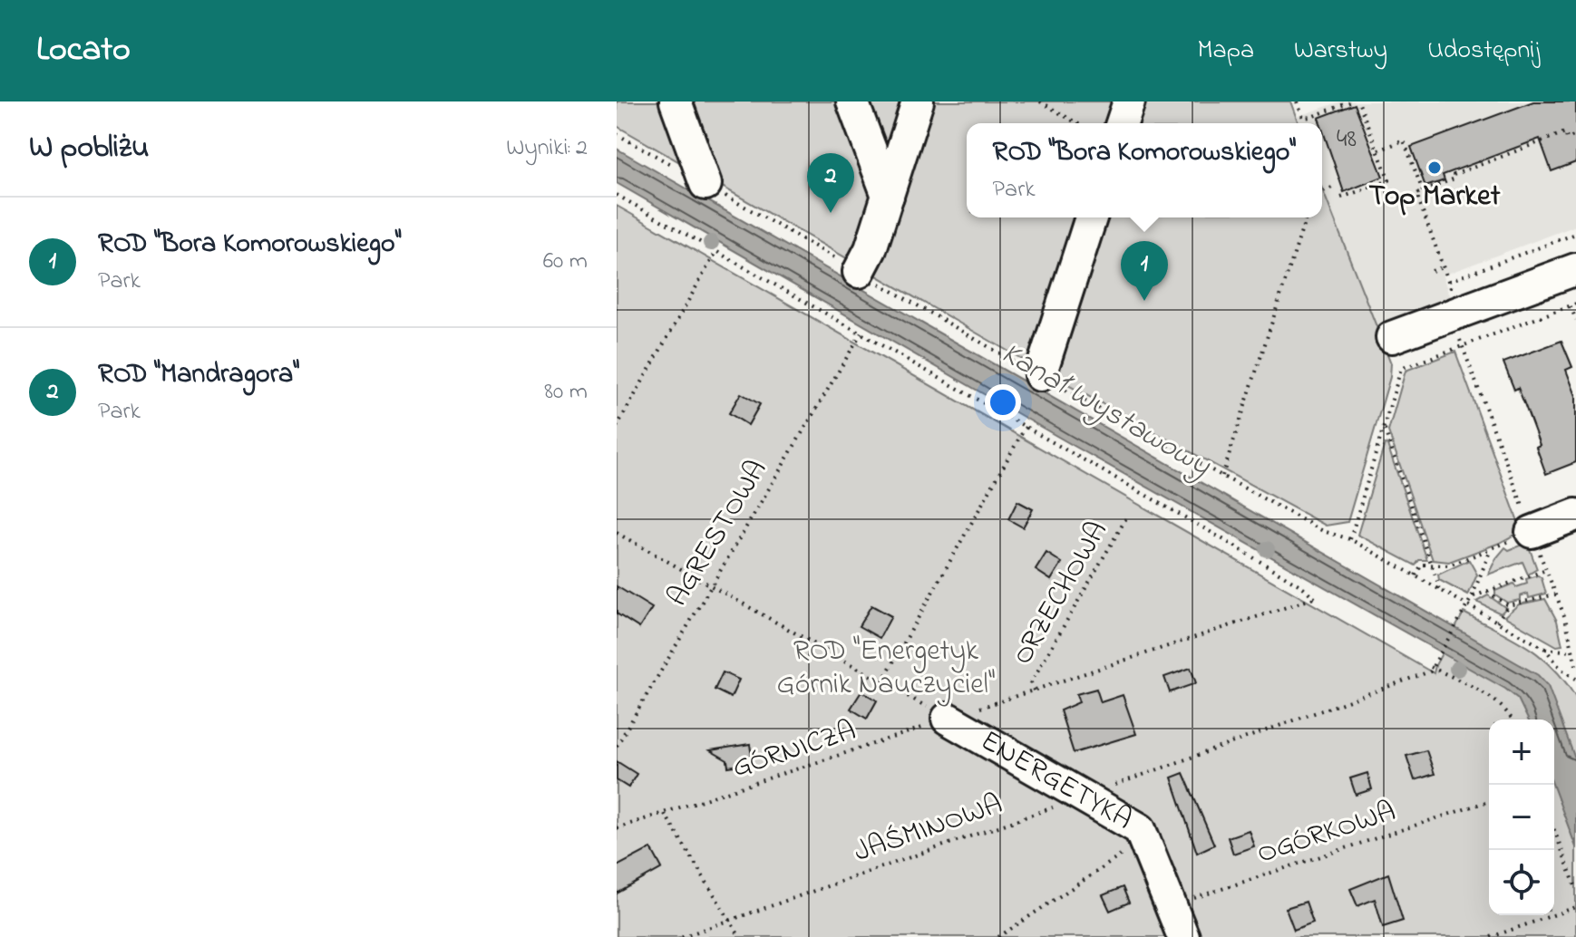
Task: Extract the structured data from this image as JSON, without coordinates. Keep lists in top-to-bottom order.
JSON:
{
  "streets": {
    "street": ["ENERGETYKA"],
    "path": [
      "AGRESTOWA",
      "ORZECHOWA",
      "GÓRNICZA",
      "JAŚMINOWA",
      "OGÓRKOWA"
    ]
  },
  "crossings": [
    ["ORZECHOWA", "GÓRNICZA"],
    ["GÓRNICZA", "ENERGETYKA"],
    ["ENERGETYKA", "JAŚMINOWA"],
    ["ENERGETYKA", "OGÓRKOWA"]
  ],
  "water": ["Kanał Wystawowy"],
  "parks": ["ROD \"Energetyk Górnik Nauczyciel\""],
  "places": ["Top Market"],
  "house_numbers": ["48"],
  "page": {
    "header": "Locato",
    "nav": ["Mapa", "Warstwy", "Udostępnij"],
    "heading": ["W pobliżu", "Wyniki: 2"],
    "popup": ["ROD \"Bora Komorowskiego\"", "Park"],
    "pins": ["2", "1"],
    "list": [
      {
        "mark": "1",
        "name": "ROD \"Bora Komorowskiego\"",
        "note": "Park",
        "value": "60 m"
      },
      {
        "mark": "2",
        "name": "ROD \"Mandragora\"",
        "note": "Park",
        "value": "80 m"
      }
    ],
    "map_buttons": ["+", "−"]
  }
}
